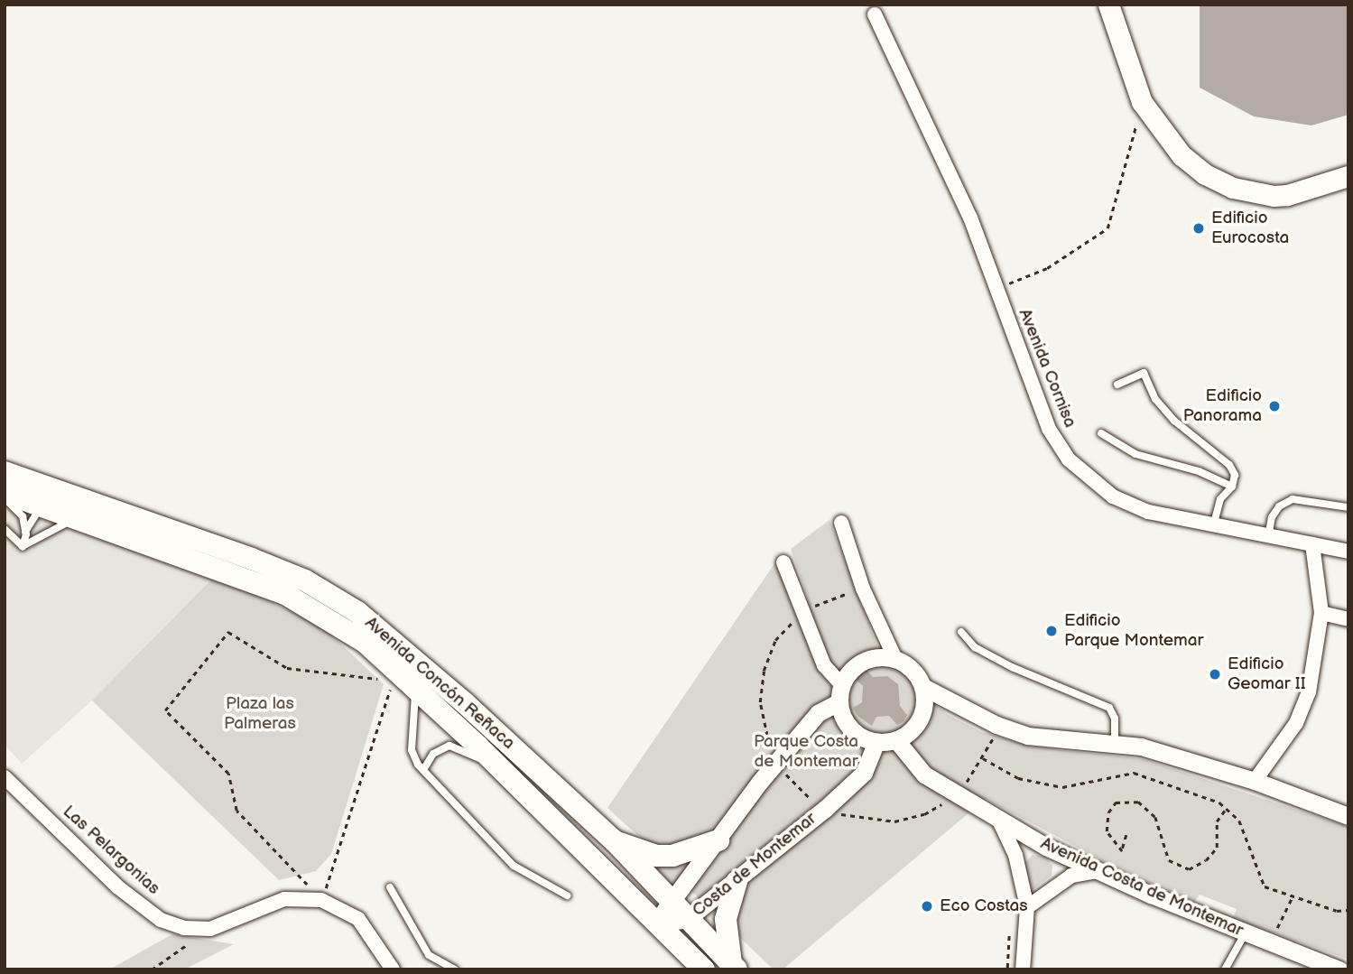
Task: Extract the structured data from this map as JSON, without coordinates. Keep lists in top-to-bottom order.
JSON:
{
  "streets": {
    "main road": ["Avenida Concón Reñaca"],
    "street": [
      "Avenida Cornisa",
      "Las Pelargonias",
      "Costa de Montemar",
      "Avenida Costa de Montemar"
    ]
  },
  "crossings": [
    ["Avenida Concón Reñaca", "Costa de Montemar"],
    ["Costa de Montemar", "Avenida Costa de Montemar"]
  ],
  "parks": ["Plaza las Palmeras", "Parque Costa de Montemar"],
  "places": [
    "Edificio Eurocosta",
    "Edificio Panorama",
    "Edificio Parque Montemar",
    "Edificio Geomar II",
    "Eco Costas"
  ]
}
